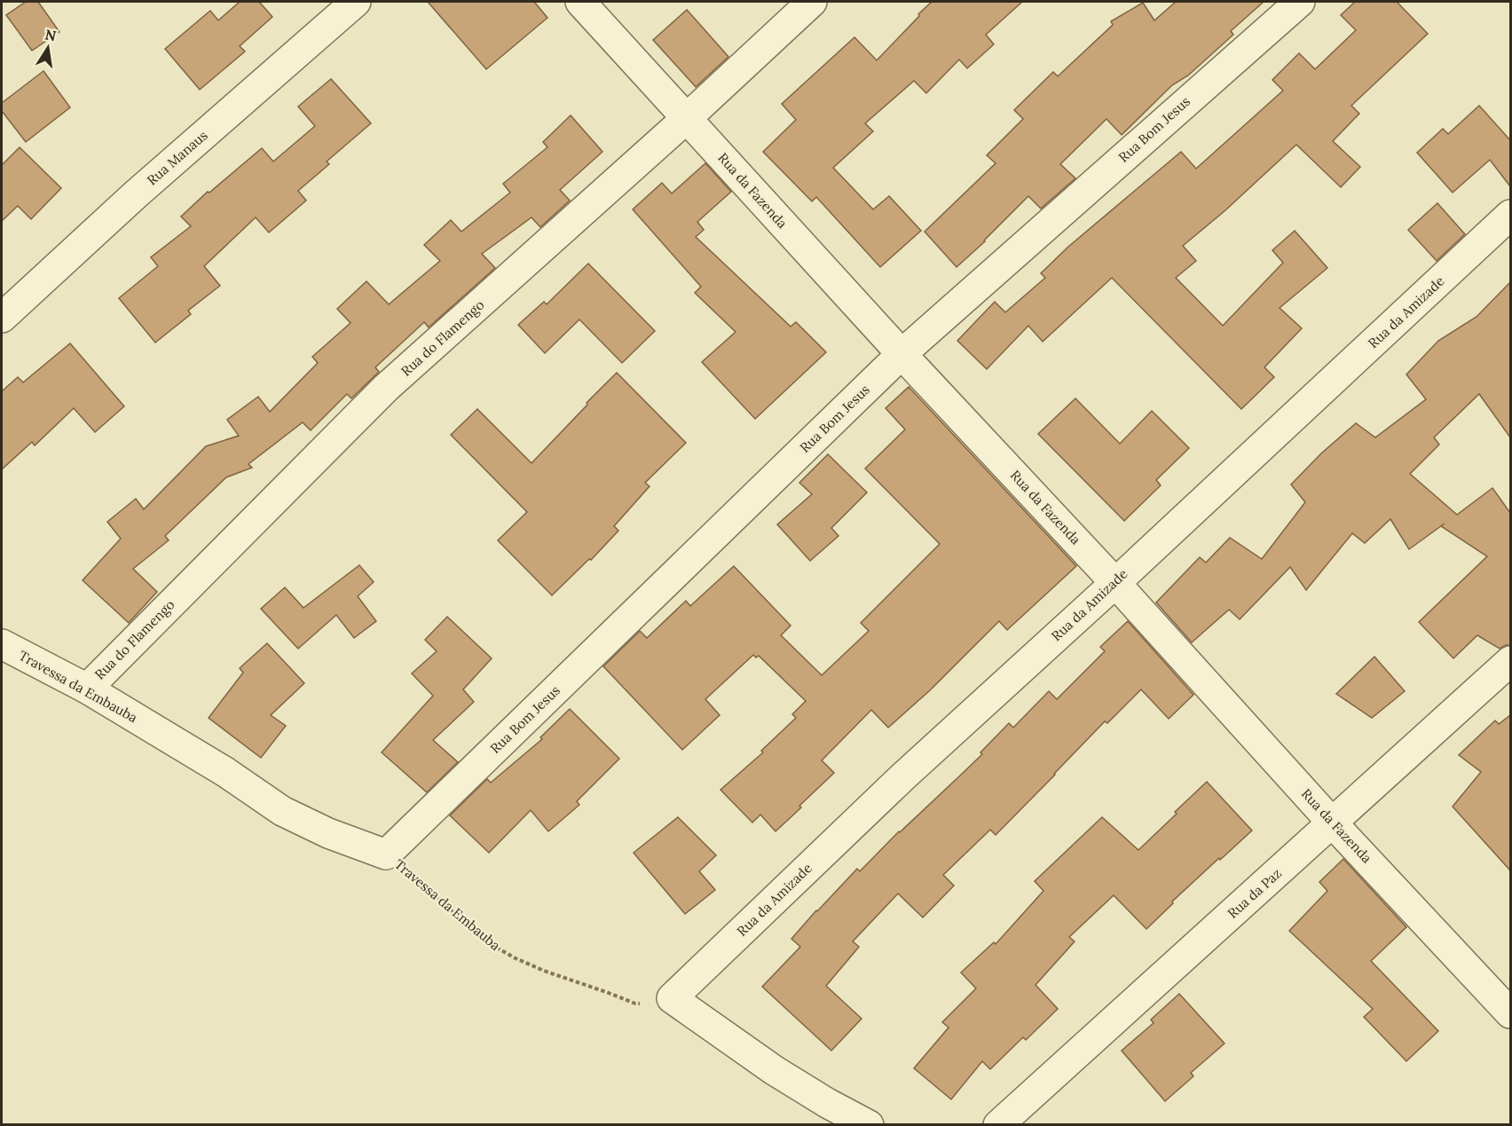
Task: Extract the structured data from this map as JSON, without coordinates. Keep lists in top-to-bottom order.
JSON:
{
  "streets": {
    "street": [
      "Rua Bom Jesus",
      "Rua Manaus",
      "Rua da Fazenda",
      "Rua da Amizade",
      "Rua do Flamengo",
      "Travessa da Embauba",
      "Rua da Paz"
    ]
  },
  "crossings": [
    ["Rua Bom Jesus", "Rua da Fazenda"],
    ["Rua Bom Jesus", "Travessa da Embauba"],
    ["Rua da Fazenda", "Rua da Amizade"],
    ["Rua da Fazenda", "Rua do Flamengo"],
    ["Rua da Fazenda", "Rua da Paz"],
    ["Rua da Amizade", "Travessa da Embauba"],
    ["Rua do Flamengo", "Travessa da Embauba"]
  ],
  "north": "top"
}
